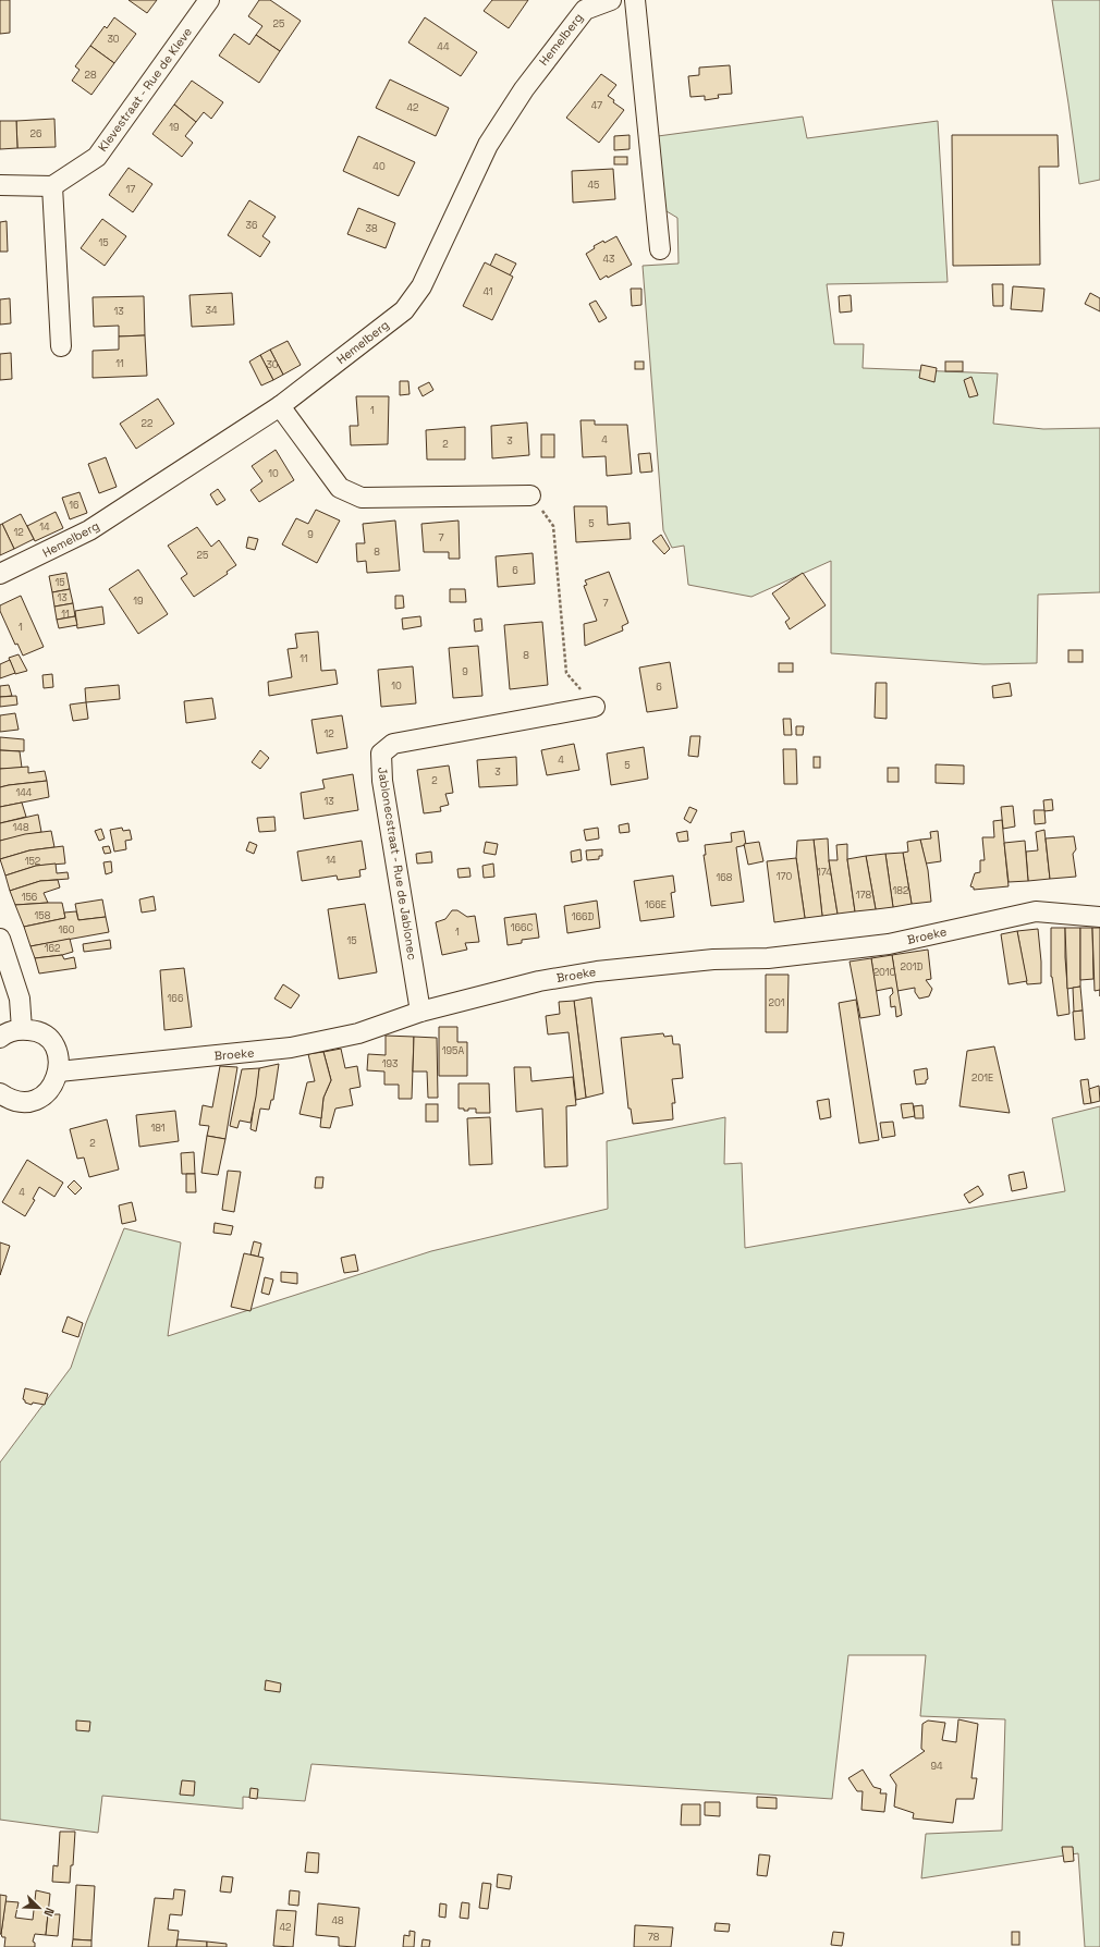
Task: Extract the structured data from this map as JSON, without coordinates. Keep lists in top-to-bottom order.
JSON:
{
  "streets": {
    "street": [
      "Hemelberg",
      "Klevestraat - Rue de Kleve",
      "Jablonecstraat - Rue de Jablonec",
      "Broeke"
    ]
  },
  "crossings": [
    ["Jablonecstraat - Rue de Jablonec", "Broeke"]
  ],
  "house_numbers": [
    "25",
    "30",
    "44",
    "28",
    "47",
    "42",
    "19",
    "26",
    "40",
    "45",
    "17",
    "36",
    "38",
    "15",
    "43",
    "41",
    "34",
    "13",
    "11",
    "30",
    "1",
    "22",
    "4",
    "3",
    "2",
    "10",
    "16",
    "5",
    "14",
    "12",
    "9",
    "7",
    "8",
    "25",
    "6",
    "15",
    "13",
    "19",
    "7",
    "11",
    "1",
    "8",
    "11",
    "9",
    "10",
    "6",
    "12",
    "4",
    "5",
    "3",
    "2",
    "144",
    "13",
    "148",
    "14",
    "152",
    "174",
    "170",
    "168",
    "182",
    "178",
    "156",
    "166E",
    "158",
    "166D",
    "166C",
    "160",
    "1",
    "15",
    "162",
    "201D",
    "201C",
    "166",
    "201",
    "195A",
    "193",
    "201E",
    "181",
    "2",
    "4",
    "94",
    "48",
    "42",
    "78"
  ],
  "north": "bottom right"
}
